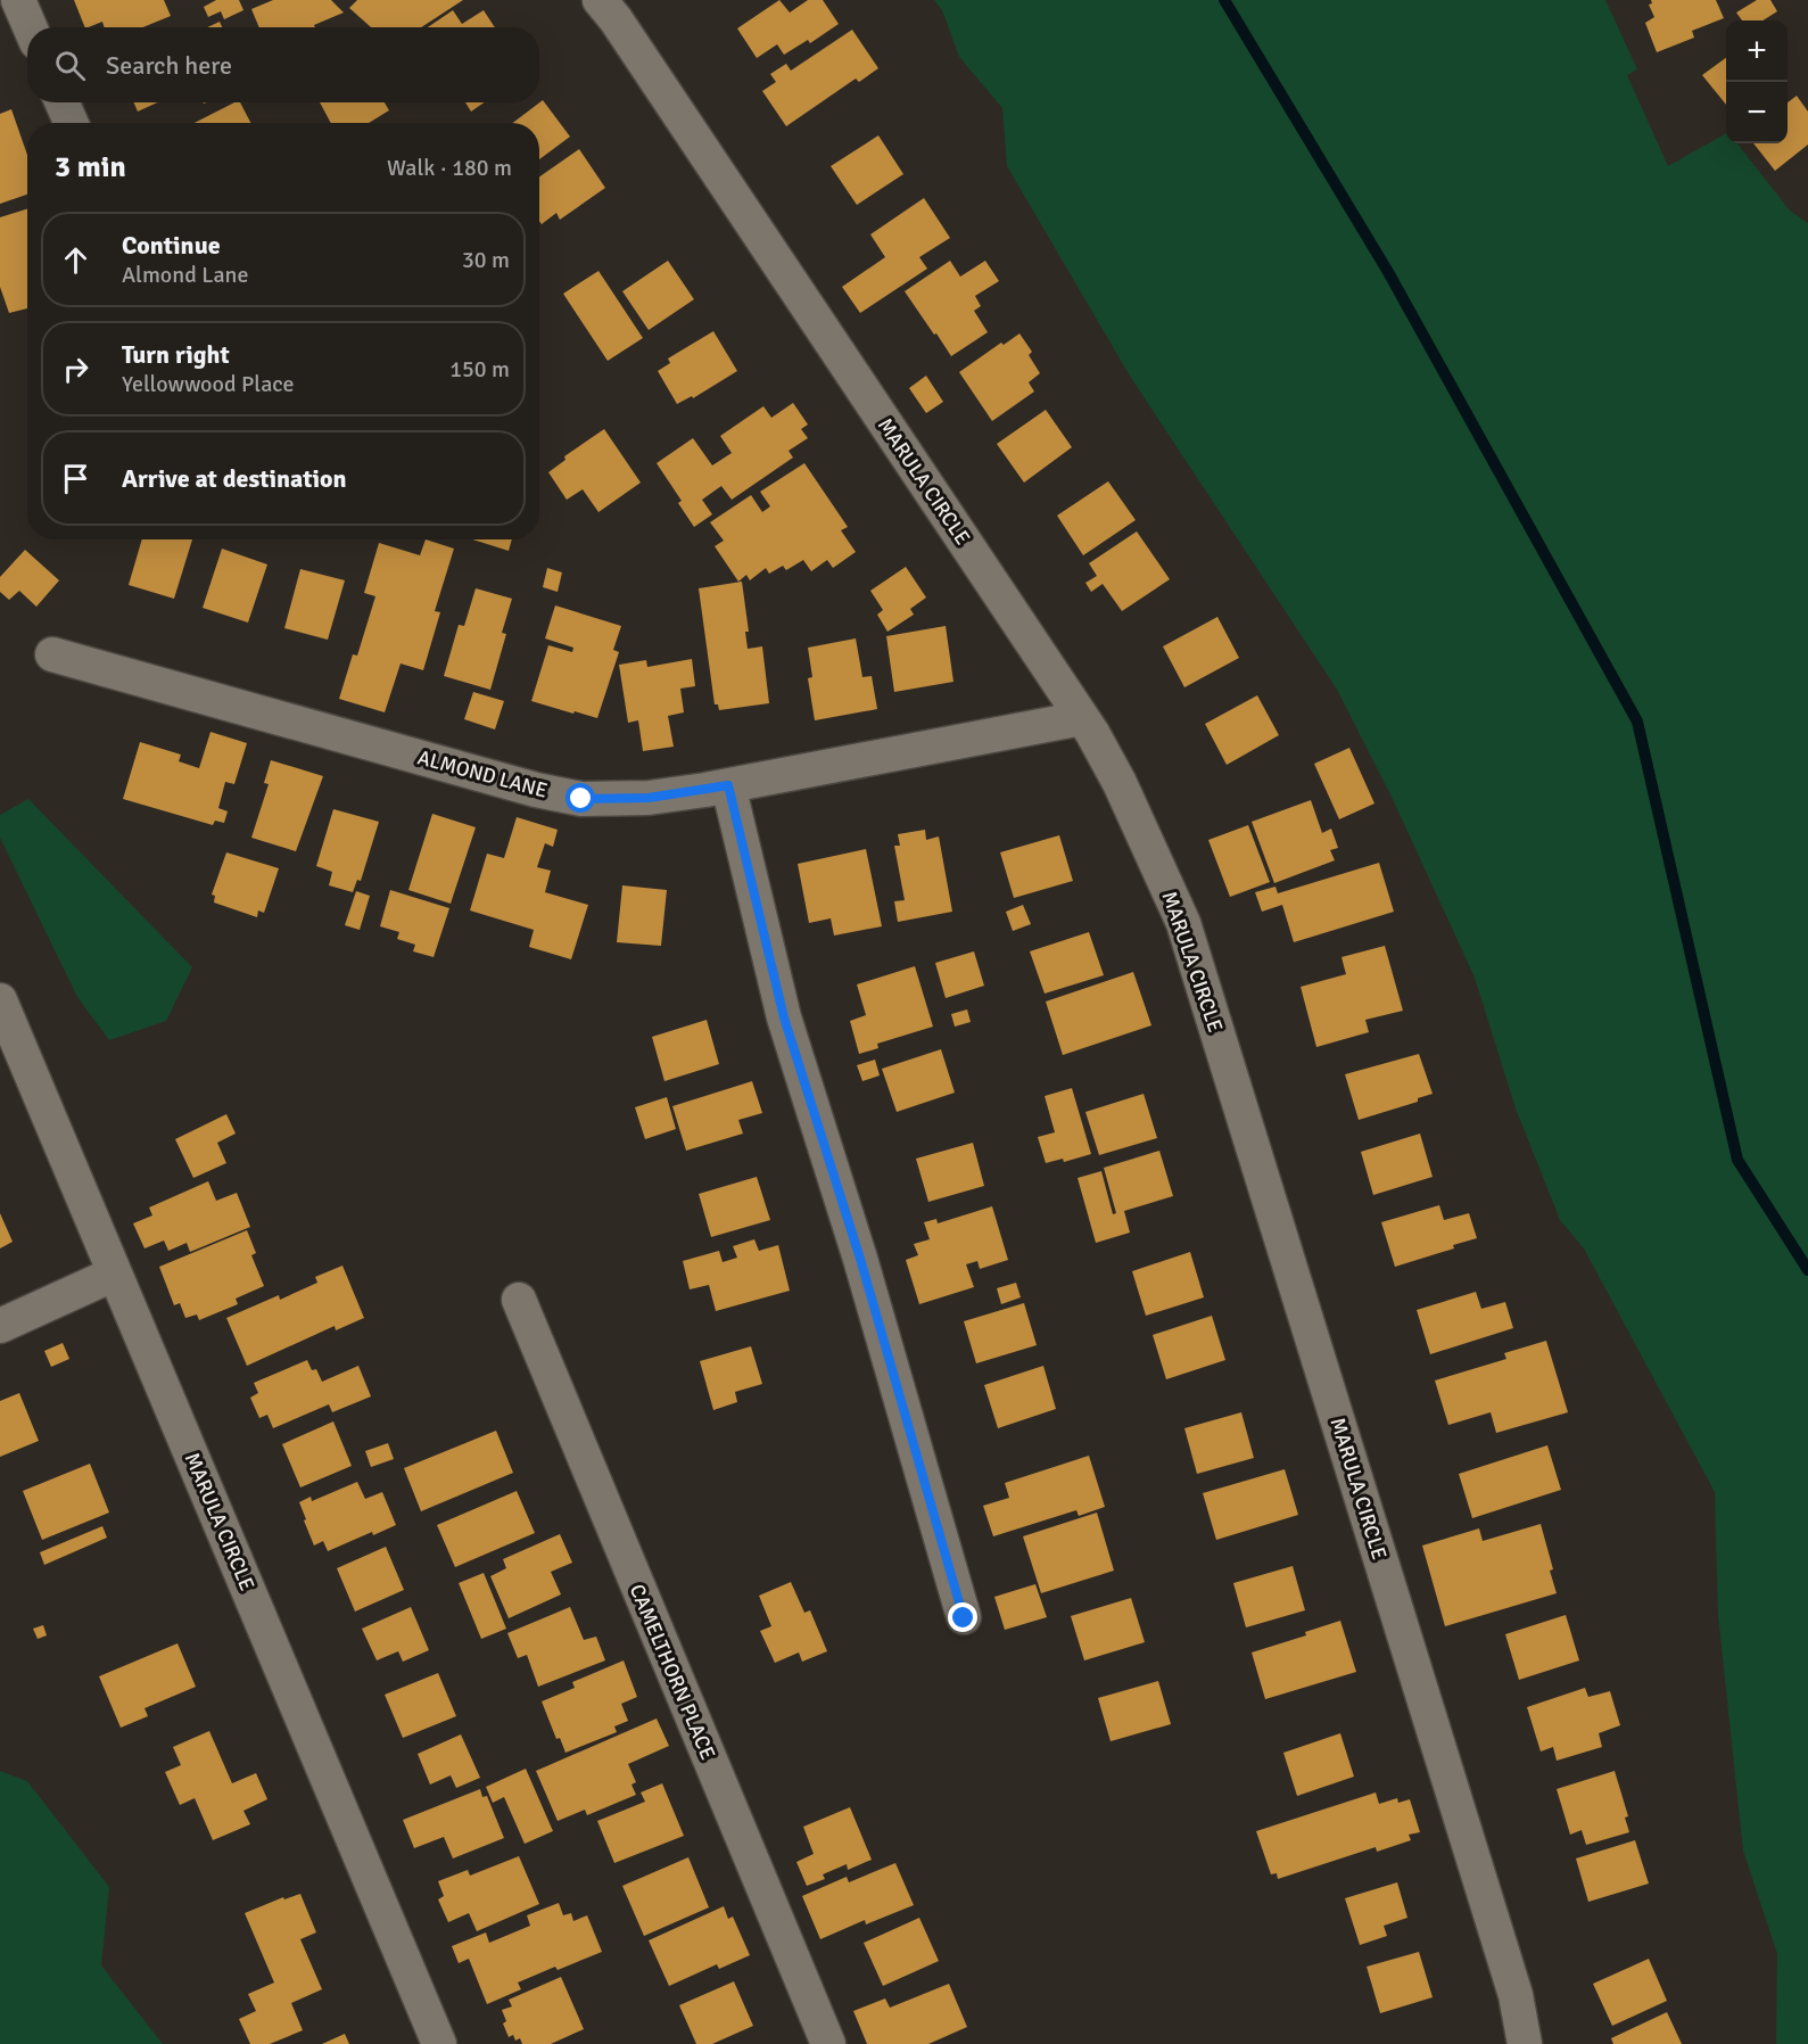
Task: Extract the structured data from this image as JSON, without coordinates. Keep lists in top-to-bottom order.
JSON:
{
  "streets": {
    "street": ["MARULA CIRCLE", "ALMOND LANE", "CAMELTHORN PLACE"]
  },
  "crossings": [
    ["MARULA CIRCLE", "ALMOND LANE"]
  ],
  "page": {
    "map_buttons": ["+", "−"],
    "search": "Search here",
    "heading": ["3 min", "Walk · 180 m"],
    "list": [
      ["Continue", "Almond Lane", "30 m"],
      ["Turn right", "Yellowwood Place", "150 m"],
      "Arrive at destination"
    ]
  }
}
